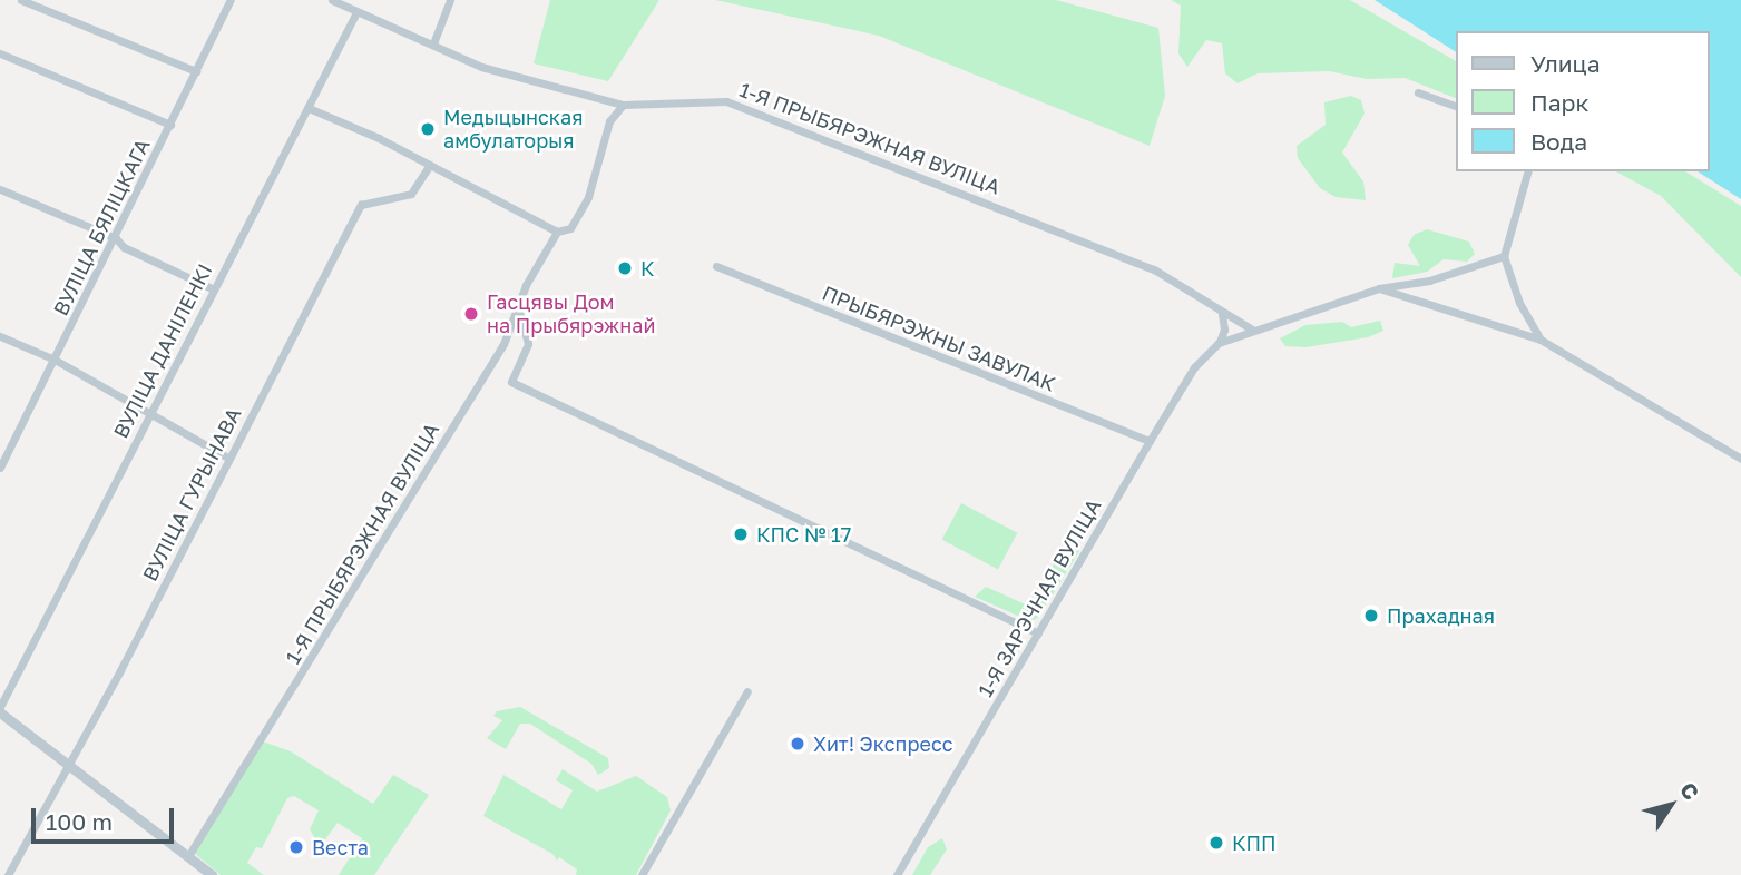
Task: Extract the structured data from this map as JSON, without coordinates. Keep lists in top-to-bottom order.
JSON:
{
  "streets": {
    "street": [
      "1-Я ПРЫБЯРЭЖНАЯ ВУЛІЦА",
      "ВУЛІЦА БЯЛІЦКАГА",
      "ПРЫБЯРЭЖНЫ ЗАВУЛАК",
      "ВУЛІЦА ДАНІЛЕНКІ",
      "ВУЛІЦА ГУРЫНАВА",
      "1-Я ЗАРЭЧНАЯ ВУЛІЦА"
    ]
  },
  "crossings": [
    ["1-Я ПРЫБЯРЭЖНАЯ ВУЛІЦА", "1-Я ЗАРЭЧНАЯ ВУЛІЦА"],
    ["ПРЫБЯРЭЖНЫ ЗАВУЛАК", "1-Я ЗАРЭЧНАЯ ВУЛІЦА"]
  ],
  "places": [
    "Медыцынская амбулаторыя",
    "К",
    "Гасцявы Дом на Прыбярэжнай",
    "КПС № 17",
    "Прахадная",
    "Хит! Экспресс",
    "КПП",
    "Веста"
  ],
  "legend": ["Улица", "Парк", "Вода"],
  "scale_bar": "100 m",
  "north": "top right"
}
